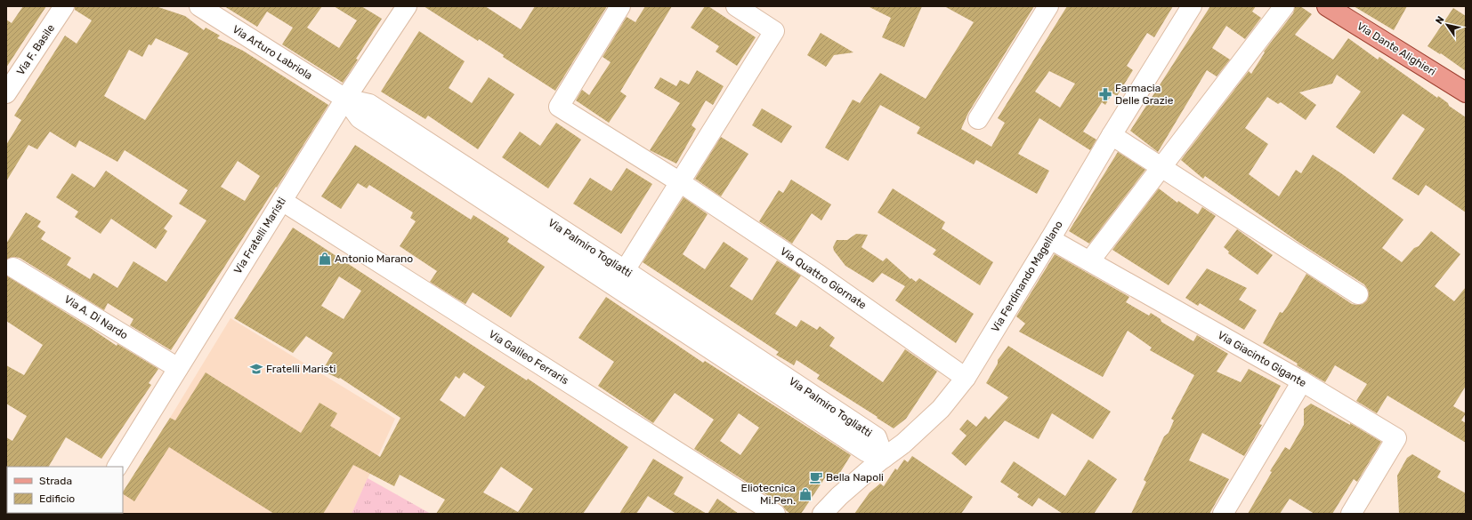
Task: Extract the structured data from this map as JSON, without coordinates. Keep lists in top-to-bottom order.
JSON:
{
  "streets": {
    "main road": ["Via Dante Alighieri"],
    "street": [
      "Via F. Basile",
      "Via Arturo Labriola",
      "Via Fratelli Maristi",
      "Via Palmiro Togliatti",
      "Via Ferdinando Magellano",
      "Via Quattro Giornate",
      "Via A. Di Nardo",
      "Via Galileo Ferraris",
      "Via Giacinto Gigante"
    ]
  },
  "crossings": [
    ["Via Arturo Labriola", "Via Fratelli Maristi"],
    ["Via Arturo Labriola", "Via Palmiro Togliatti"],
    ["Via Fratelli Maristi", "Via Palmiro Togliatti"],
    ["Via Fratelli Maristi", "Via A. Di Nardo"],
    ["Via Fratelli Maristi", "Via Galileo Ferraris"],
    ["Via Palmiro Togliatti", "Via Ferdinando Magellano"],
    ["Via Ferdinando Magellano", "Via Quattro Giornate"],
    ["Via Ferdinando Magellano", "Via Giacinto Gigante"]
  ],
  "places": {
    "pharmacy": ["Farmacia Delle Grazie"],
    "shop": ["Antonio Marano", "Eliotecnica Mi.Pen."],
    "school or university": ["Fratelli Maristi"],
    "cafe": ["Bella Napoli"]
  },
  "legend": ["Strada", "Edificio"],
  "north": "top left"
}
